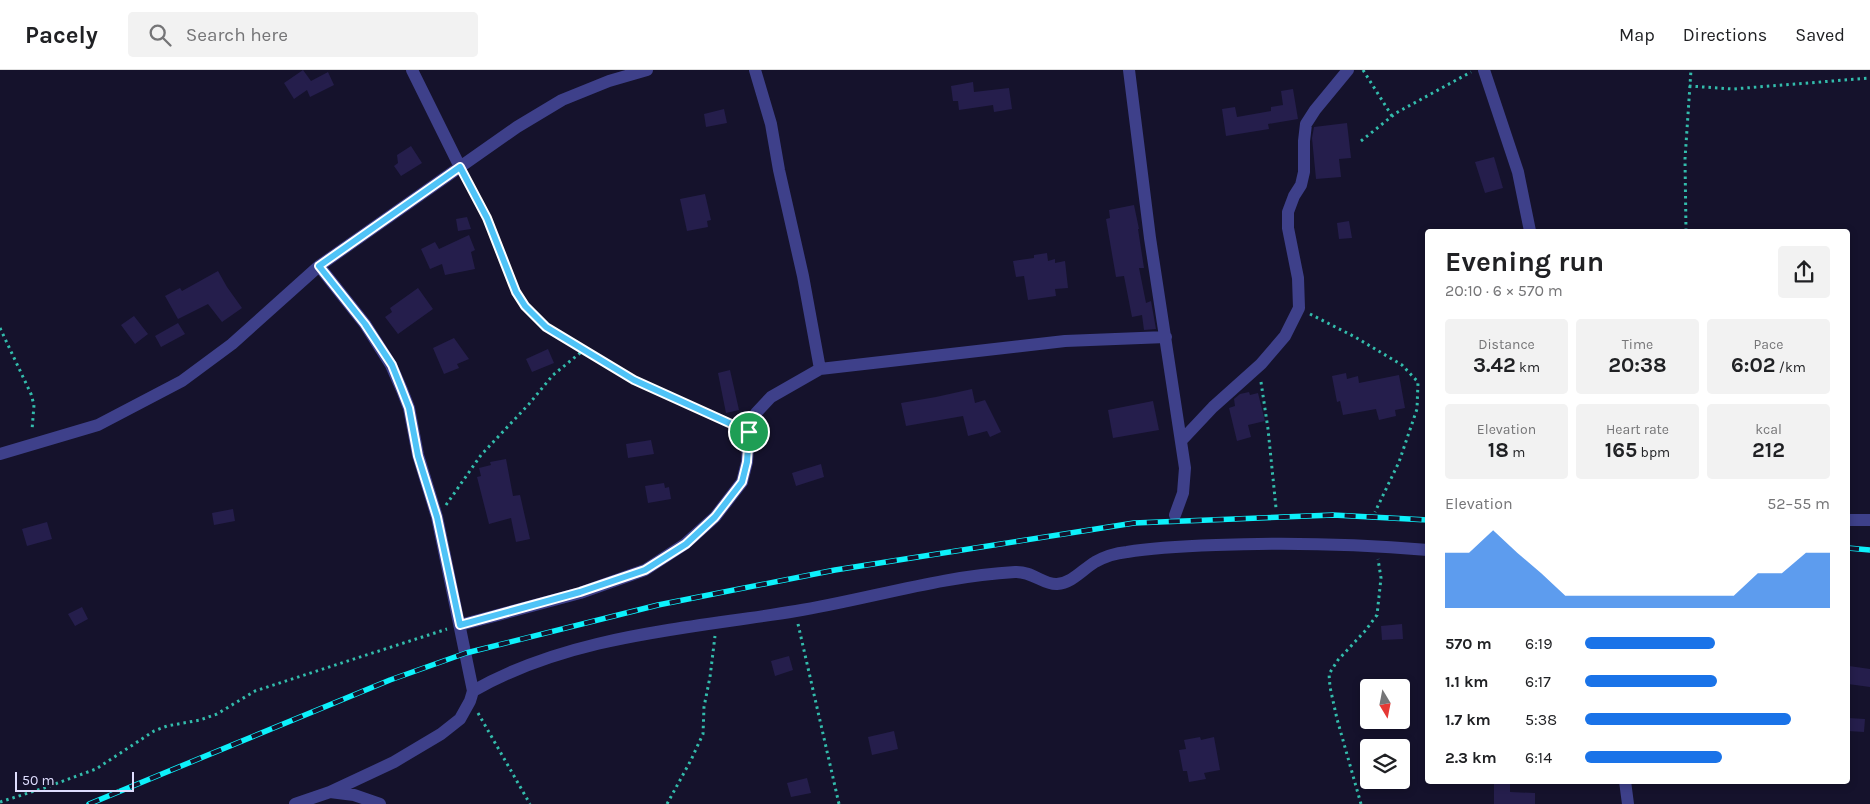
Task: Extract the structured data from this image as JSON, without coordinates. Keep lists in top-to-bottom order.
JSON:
{
  "scale_bar": "50 m",
  "north": "bottom",
  "page": {
    "header": "Pacely",
    "search": "Search here",
    "nav": ["Map", "Directions", "Saved"],
    "heading": ["Evening run", "20:10 · 6 × 570 m"],
    "stats": [
      ["Distance", "3.42 km"],
      ["Time", "20:38"],
      ["Pace", "6:02 /km"],
      ["Elevation", "18 m"],
      ["Heart rate", "165 bpm"],
      ["kcal", "212"]
    ],
    "chart": ["Elevation", "52–55 m"],
    "list": [
      {
        "name": "570 m",
        "note": "6:19"
      },
      {
        "name": "1.1 km",
        "note": "6:17"
      },
      {
        "name": "1.7 km",
        "note": "5:38"
      },
      {
        "name": "2.3 km",
        "note": "6:14"
      }
    ],
    "scale": "50 m"
  }
}
